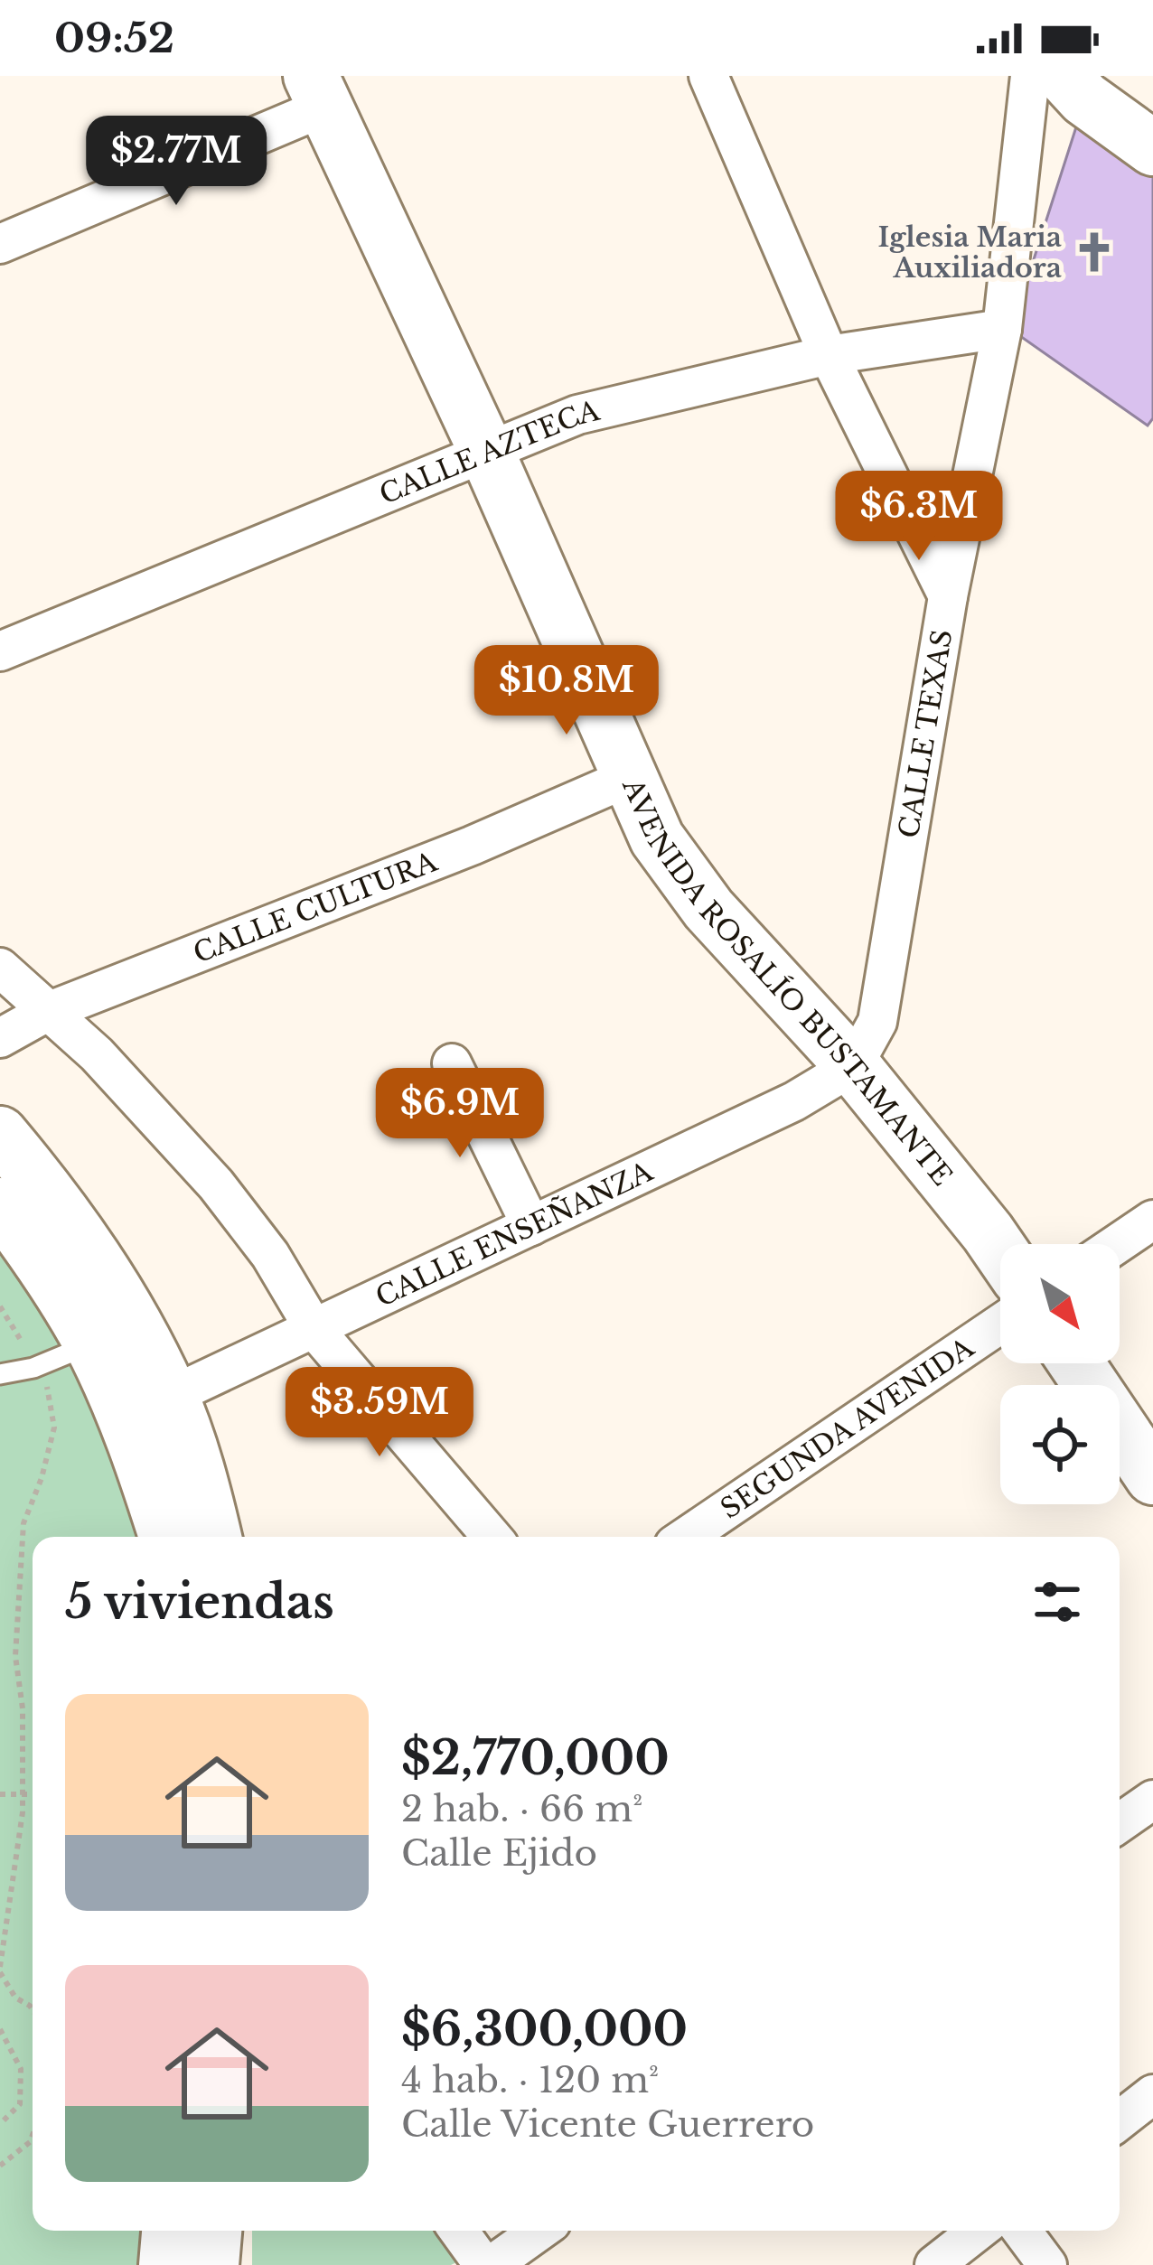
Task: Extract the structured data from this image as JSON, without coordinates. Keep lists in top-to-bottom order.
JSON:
{
  "streets": {
    "street": [
      "CALLE AZTECA",
      "CALLE TEXAS",
      "CALLE CULTURA",
      "AVENIDA ROSALÍO BUSTAMANTE",
      "CALLE ENSEÑANZA",
      "SEGUNDA AVENIDA"
    ]
  },
  "crossings": [
    ["CALLE AZTECA", "CALLE TEXAS"],
    ["CALLE AZTECA", "AVENIDA ROSALÍO BUSTAMANTE"],
    ["CALLE TEXAS", "AVENIDA ROSALÍO BUSTAMANTE"],
    ["CALLE TEXAS", "CALLE ENSEÑANZA"],
    ["CALLE CULTURA", "AVENIDA ROSALÍO BUSTAMANTE"],
    ["AVENIDA ROSALÍO BUSTAMANTE", "CALLE ENSEÑANZA"]
  ],
  "places": {
    "church": ["Iglesia Maria Auxiliadora"]
  },
  "north": "bottom right",
  "page": {
    "status": "09:52",
    "price": [
      "$2.77M",
      "$6.3M",
      "$10.8M",
      "$6.9M",
      "$3.59M"
    ],
    "heading": "5 viviendas",
    "list": [
      {
        "name": "$2,770,000",
        "note": "2 hab. · 66 m² · Calle Ejido"
      },
      {
        "name": "$6,300,000",
        "note": "4 hab. · 120 m² · Calle Vicente Guerrero"
      }
    ]
  }
}
